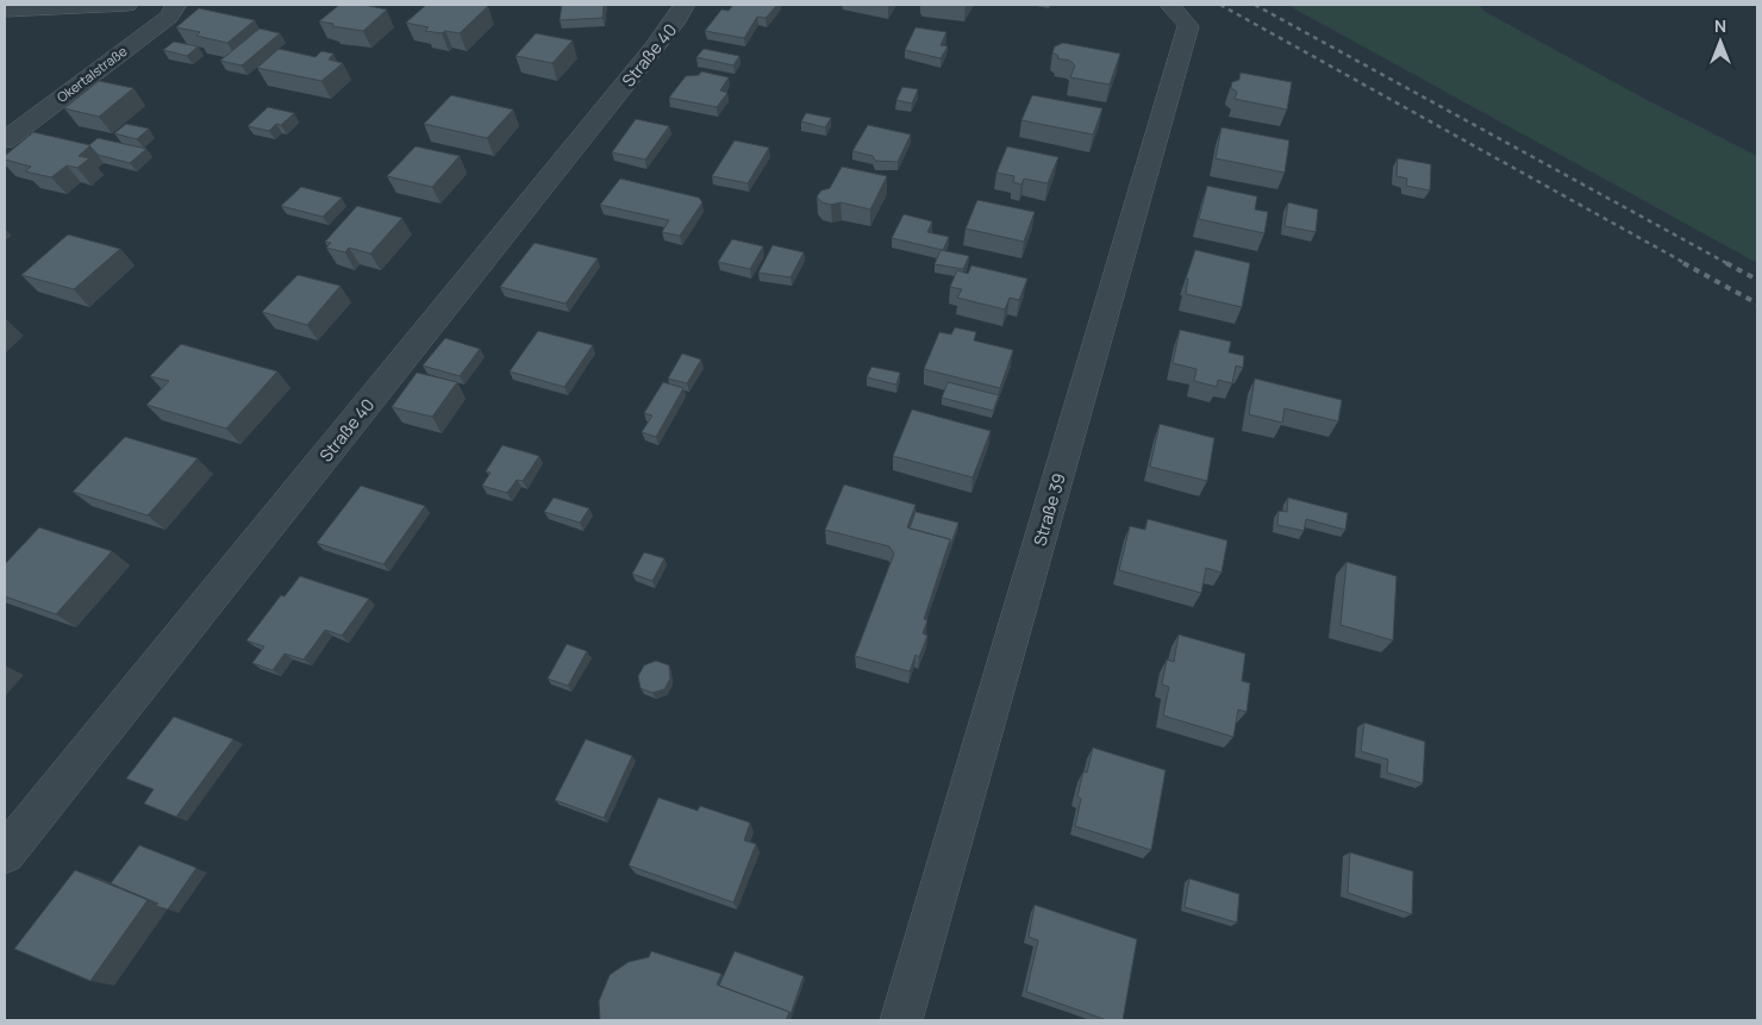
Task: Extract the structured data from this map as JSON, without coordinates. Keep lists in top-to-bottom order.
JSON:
{
  "streets": {
    "street": ["Straße 40", "Okertalstraße", "Straße 39"]
  },
  "north": "top"
}
